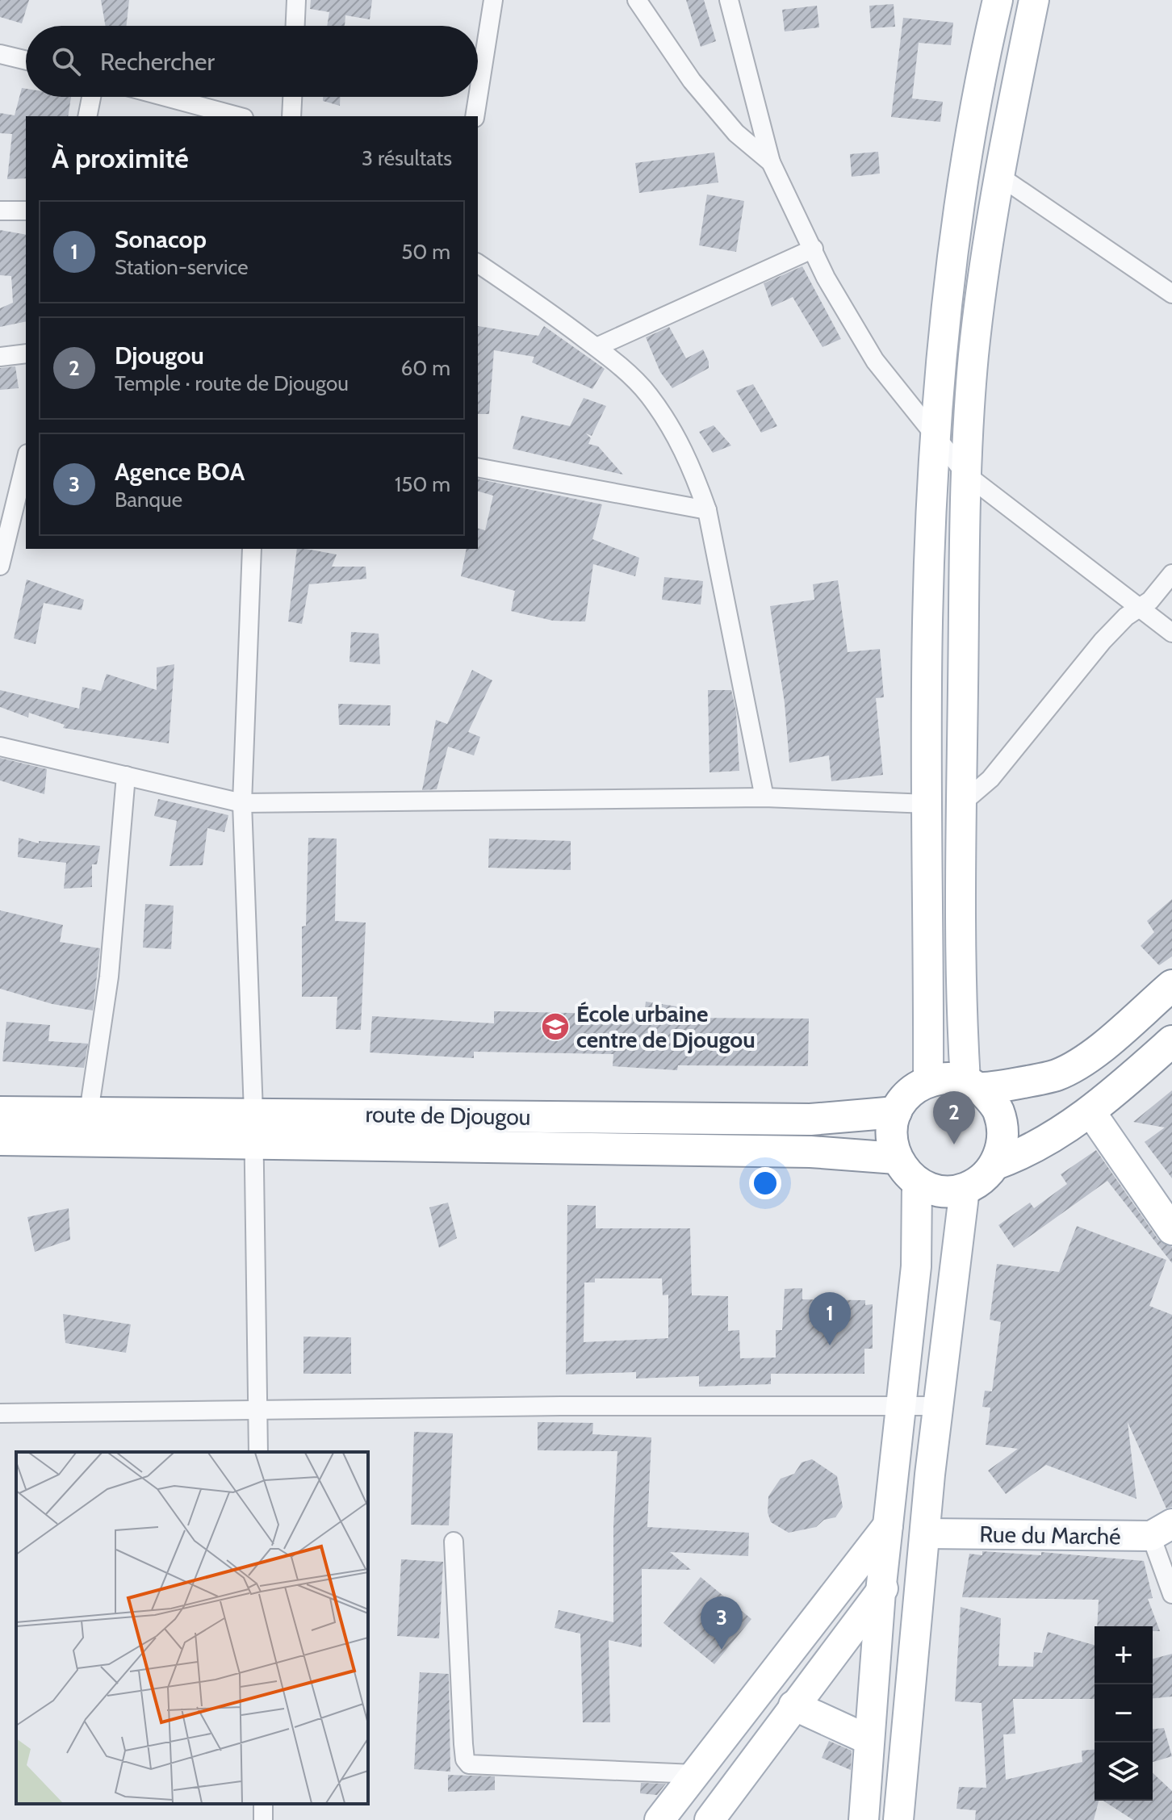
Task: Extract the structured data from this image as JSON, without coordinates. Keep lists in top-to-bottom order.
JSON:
{
  "streets": {
    "highway": ["route de Djougou"],
    "main road": ["Rue du Marché"]
  },
  "places": {
    "school or university": ["École urbaine centre de Djougou"]
  },
  "page": {
    "search": "Rechercher",
    "heading": ["À proximité", "3 résultats"],
    "list": [
      {
        "mark": "1",
        "name": "Sonacop",
        "note": "Station-service",
        "value": "50 m"
      },
      {
        "mark": "2",
        "name": "Djougou",
        "note": "Temple · route de Djougou",
        "value": "60 m"
      },
      {
        "mark": "3",
        "name": "Agence BOA",
        "note": "Banque",
        "value": "150 m"
      }
    ],
    "pins": ["2", "1", "3"],
    "map_buttons": ["+", "−"]
  }
}
